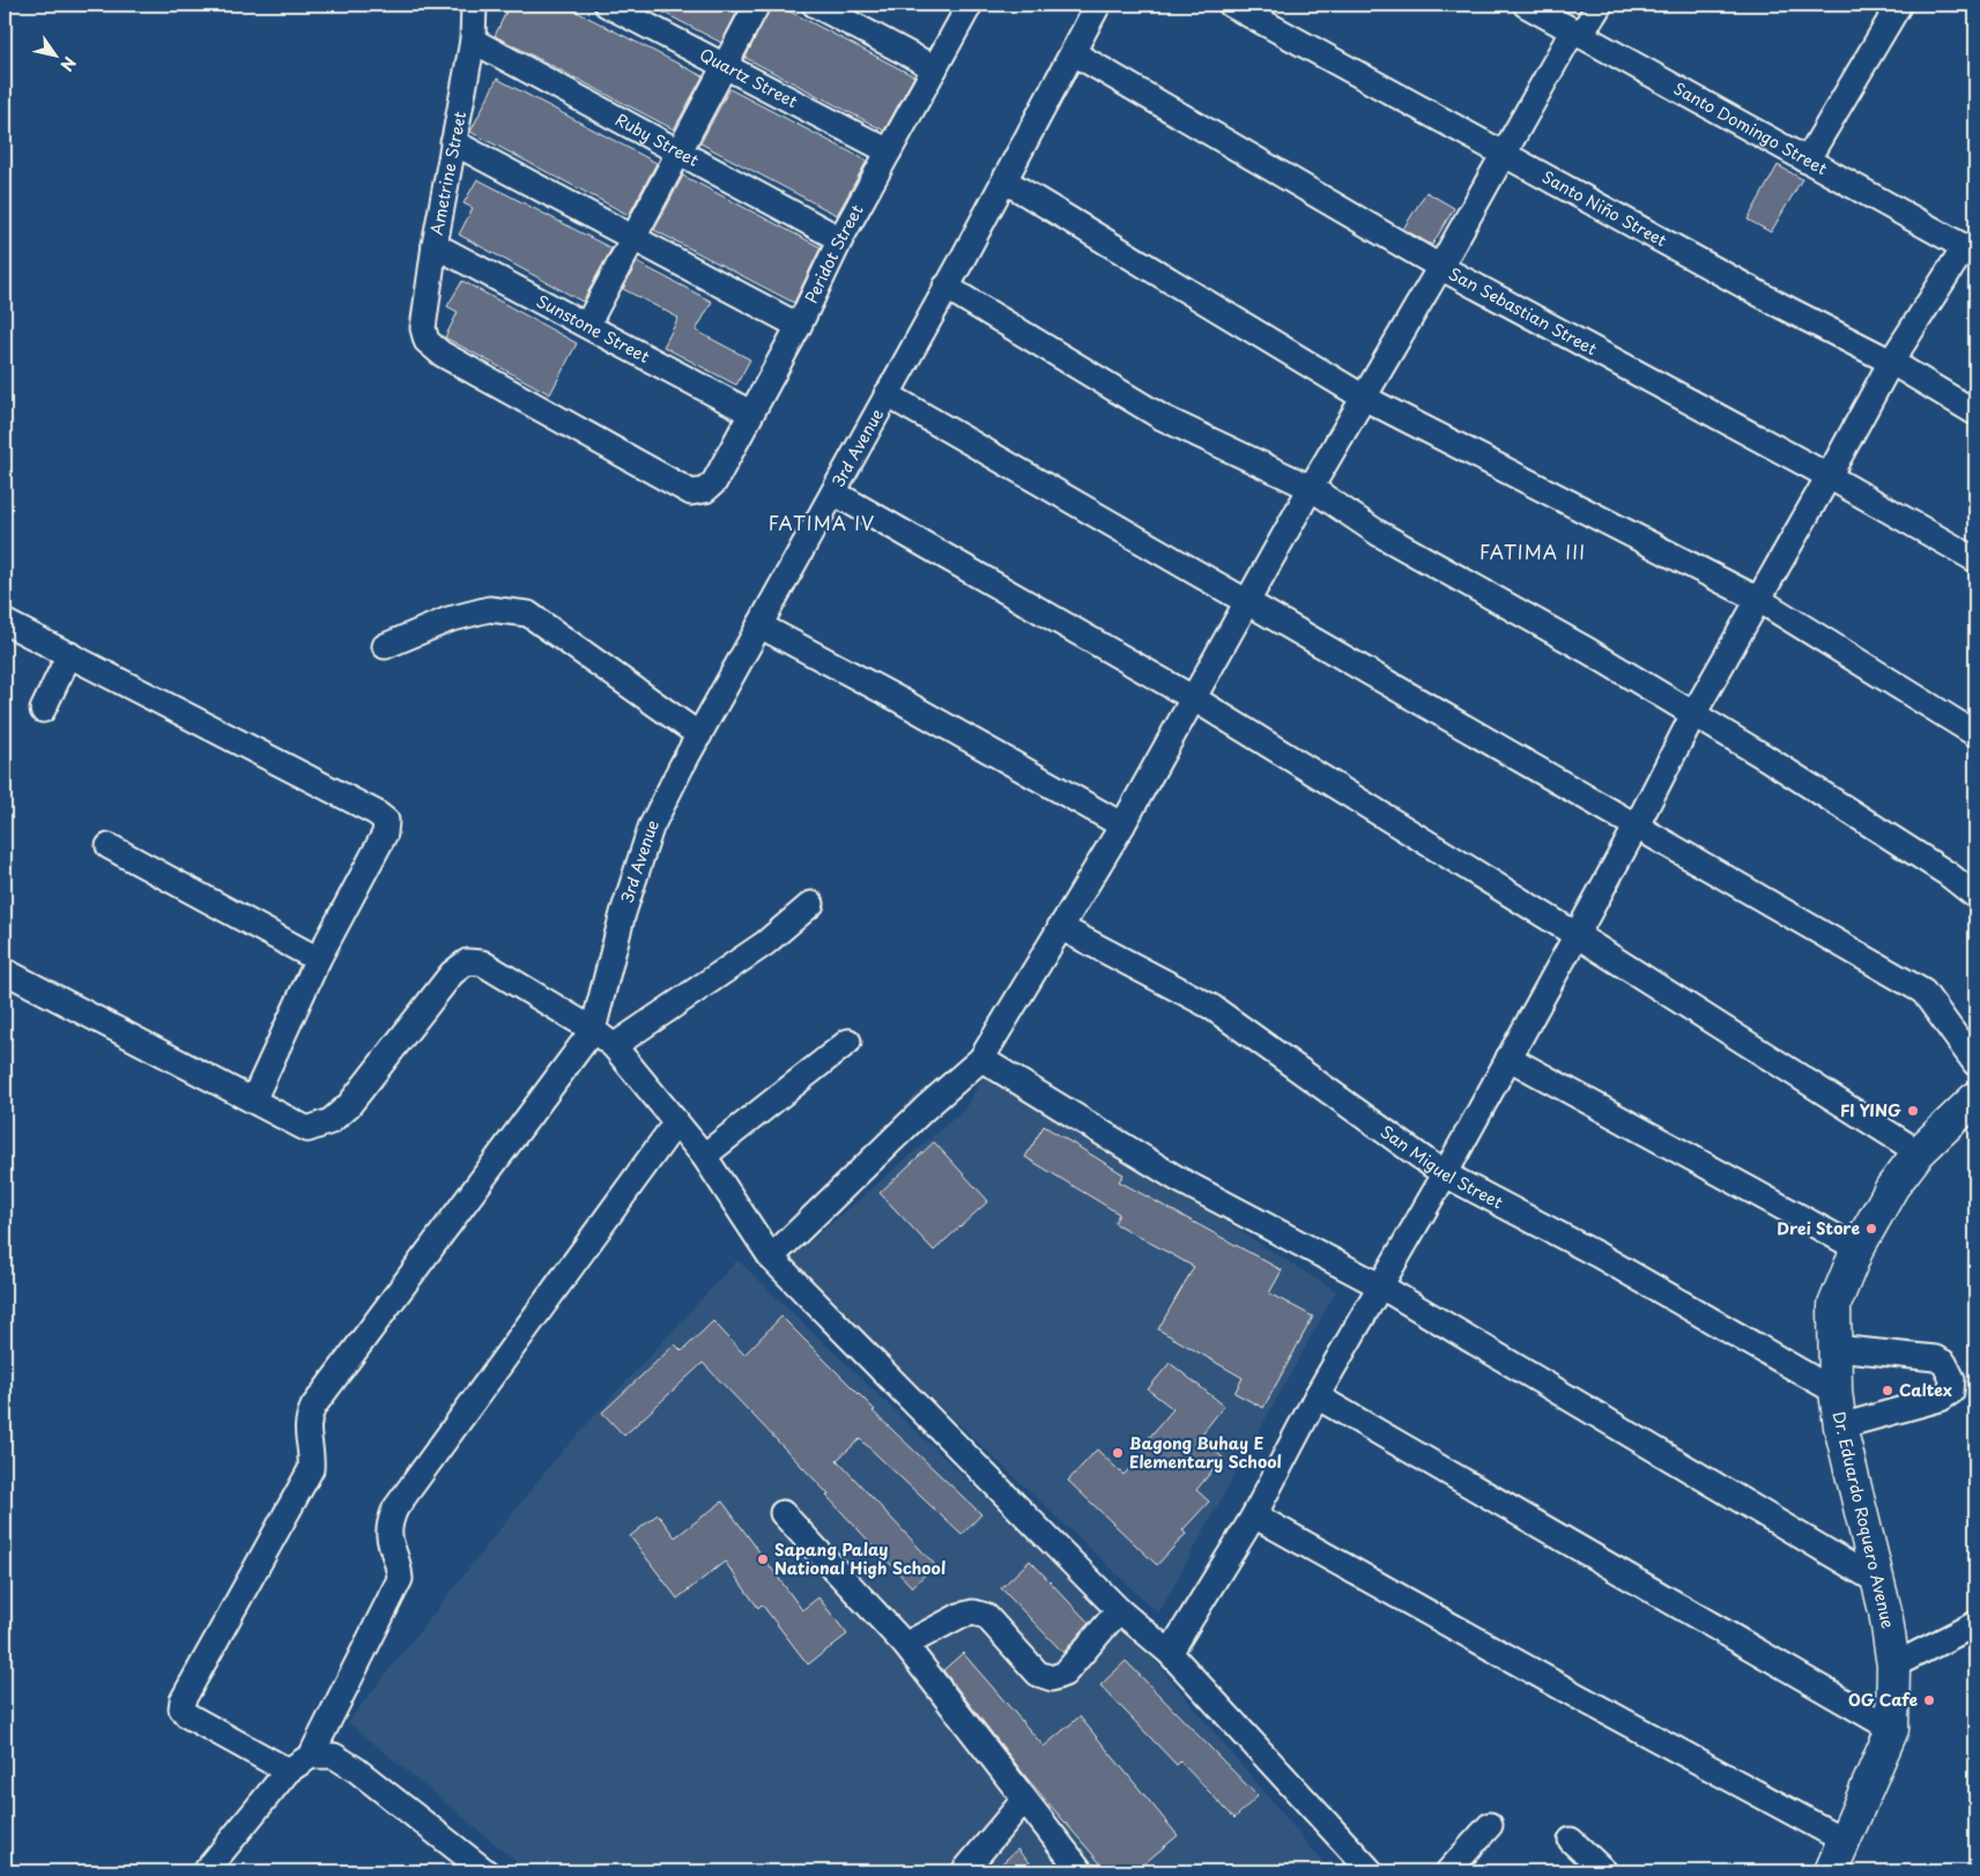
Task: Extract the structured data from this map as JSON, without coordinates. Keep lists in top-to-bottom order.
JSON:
{
  "streets": {
    "main road": ["Dr. Eduardo Roquero Avenue"],
    "street": [
      "Quartz Street",
      "Santo Domingo Street",
      "Ruby Street",
      "Ametrine Street",
      "Santo Niño Street",
      "Peridot Street",
      "San Sebastian Street",
      "Sunstone Street",
      "3rd Avenue",
      "San Miguel Street"
    ]
  },
  "crossings": [
    ["Quartz Street", "Peridot Street"],
    ["Ruby Street", "Ametrine Street"],
    ["Ruby Street", "Peridot Street"],
    ["Ametrine Street", "Peridot Street"],
    ["Ametrine Street", "Sunstone Street"],
    ["Peridot Street", "Sunstone Street"],
    ["San Sebastian Street", "3rd Avenue"],
    ["San Miguel Street", "Dr. Eduardo Roquero Avenue"]
  ],
  "districts": ["FATIMA IV", "FATIMA III"],
  "places": [
    "FI YING",
    "Drei Store",
    "Caltex",
    "Bagong Buhay E Elementary School",
    "Sapang Palay National High School",
    "OG Cafe"
  ],
  "north": "bottom right"
}
